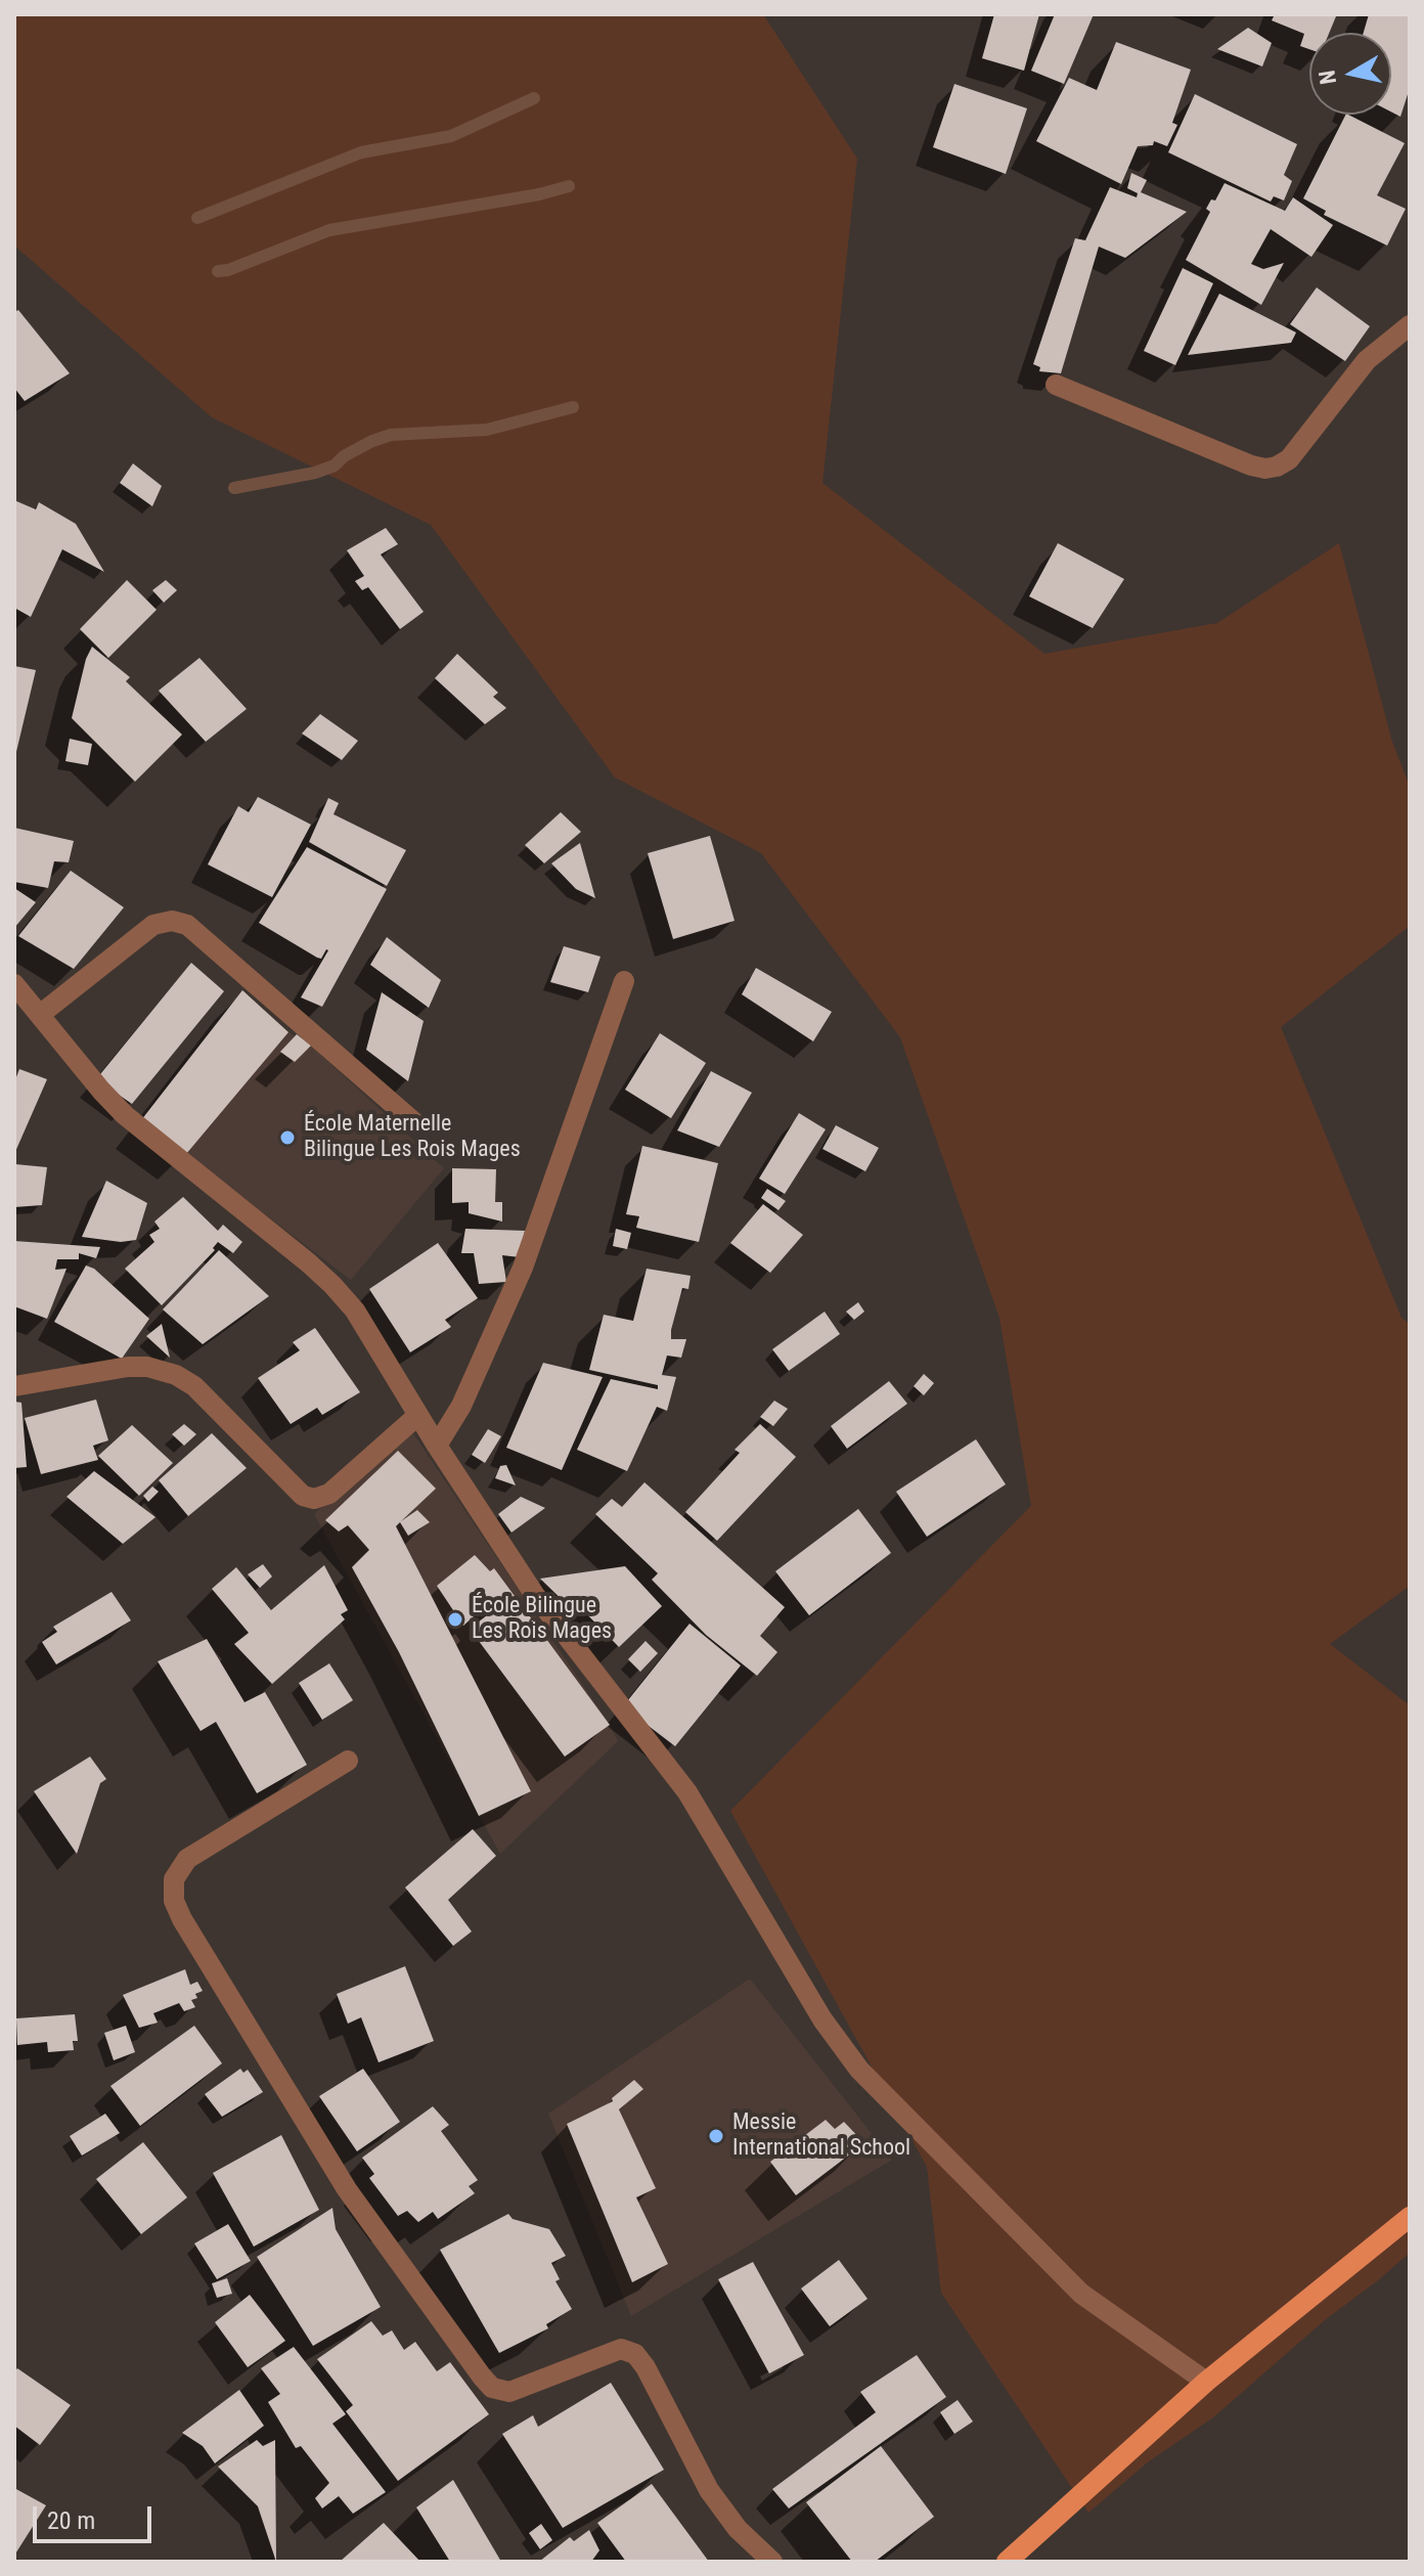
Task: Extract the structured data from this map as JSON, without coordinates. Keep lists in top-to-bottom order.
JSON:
{
  "places": ["École Maternelle Bilingue Les Rois Mages", "École Bilingue Les Rois Mages", "Messie International School"],
  "scale_bar": "20 m",
  "north": "left"
}
